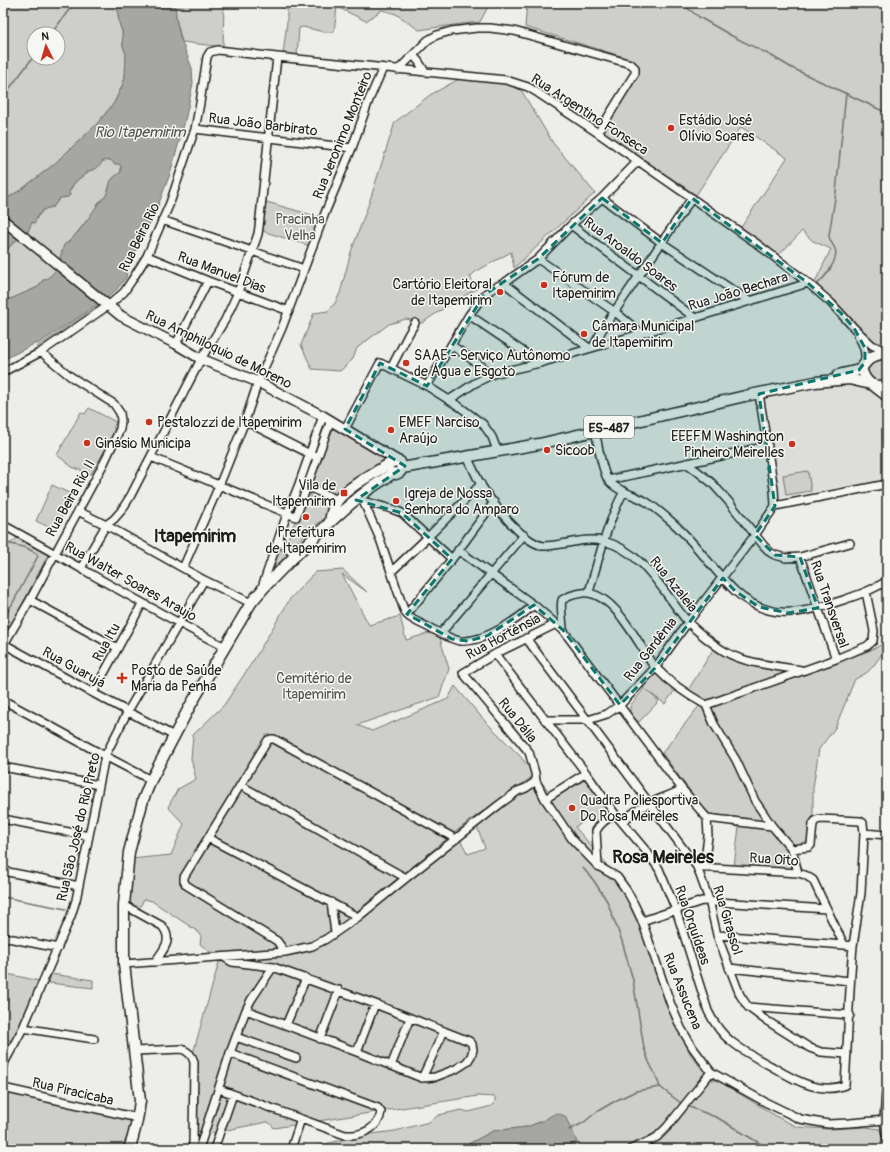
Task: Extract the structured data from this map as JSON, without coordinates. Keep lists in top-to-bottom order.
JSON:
{
  "streets": {
    "main road": ["Rua Amphiloquio de Moreno", "ES-487"],
    "street": [
      "Rua Argentino Fonseca",
      "Rua João Barbirato",
      "Rua Jeronimo Monteiro",
      "Rua Beira Rio",
      "Rua Aroaldo Soares",
      "Rua Manuel Dias",
      "Rua João Bechara",
      "Rua Beira Rio II",
      "Rua Walter Soares Araujo",
      "Rua Azaleia",
      "Rua Transversal",
      "Rua Hortênsia",
      "Rua Itu",
      "Rua Gardênia",
      "Rua Guarujá",
      "Rua Dália",
      "Rua São José do Rio Preto",
      "Rua Oito",
      "Rua Girassol",
      "Rua Orquídeas",
      "Rua Assucena",
      "Rua Piracicaba"
    ]
  },
  "crossings": [
    ["Rua Argentino Fonseca", "Rua Jeronimo Monteiro"],
    ["Rua Argentino Fonseca", "Rua Beira Rio"],
    ["Rua Argentino Fonseca", "Rua João Bechara"],
    ["Rua João Barbirato", "Rua Jeronimo Monteiro"],
    ["Rua João Barbirato", "Rua Beira Rio"],
    ["Rua Jeronimo Monteiro", "Rua Manuel Dias"],
    ["Rua Jeronimo Monteiro", "Rua Amphiloquio de Moreno"],
    ["Rua Beira Rio", "Rua Manuel Dias"],
    ["Rua Beira Rio", "Rua Amphiloquio de Moreno"],
    ["Rua Beira Rio", "Rua Beira Rio II"],
    ["Rua Aroaldo Soares", "Rua João Bechara"],
    ["Rua Amphiloquio de Moreno", "ES-487"],
    ["ES-487", "Rua Azaleia"],
    ["Rua Beira Rio II", "Rua Walter Soares Araujo"],
    ["Rua Beira Rio II", "Rua Guarujá"],
    ["Rua Walter Soares Araujo", "Rua Itu"],
    ["Rua Walter Soares Araujo", "Rua São José do Rio Preto"],
    ["Rua Azaleia", "Rua Gardênia"],
    ["Rua Hortênsia", "Rua Dália"],
    ["Rua Hortênsia", "Rua Girassol"],
    ["Rua Hortênsia", "Rua Orquídeas"],
    ["Rua Itu", "Rua Guarujá"],
    ["Rua Gardênia", "Rua Girassol"],
    ["Rua Gardênia", "Rua Orquídeas"],
    ["Rua Guarujá", "Rua São José do Rio Preto"],
    ["Rua Dália", "Rua Assucena"],
    ["Rua Oito", "Rua Girassol"],
    ["Rua Girassol", "Rua Orquídeas"]
  ],
  "districts": ["Itapemirim", "Rosa Meireles"],
  "water": ["Rio Itapemirim"],
  "parks": ["Pracinha Velha", "Cemitério de Itapemirim"],
  "places": {
    "other": [
      "Estádio José Olívio Soares",
      "Fórum de Itapemirim",
      "Cartório Eleitoral de Itapemirim",
      "Câmara Municipal de Itapemirim",
      "SAAE - Serviço Autônomo de Água e Esgoto",
      "Pestalozzi de Itapemirim",
      "EMEF Narciso Araújo",
      "Ginásio Municipa",
      "EEEFM Washington Pinheiro Meirelles",
      "Sicoob",
      "Igreja de Nossa Senhora do Amparo",
      "Prefeitura de Itapemirim",
      "Quadra Poliesportiva Do Rosa Meireles"
    ],
    "transit": ["Vila de Itapemirim"],
    "health": ["Posto de Saúde Maria da Penha"]
  },
  "north": "top"
}
